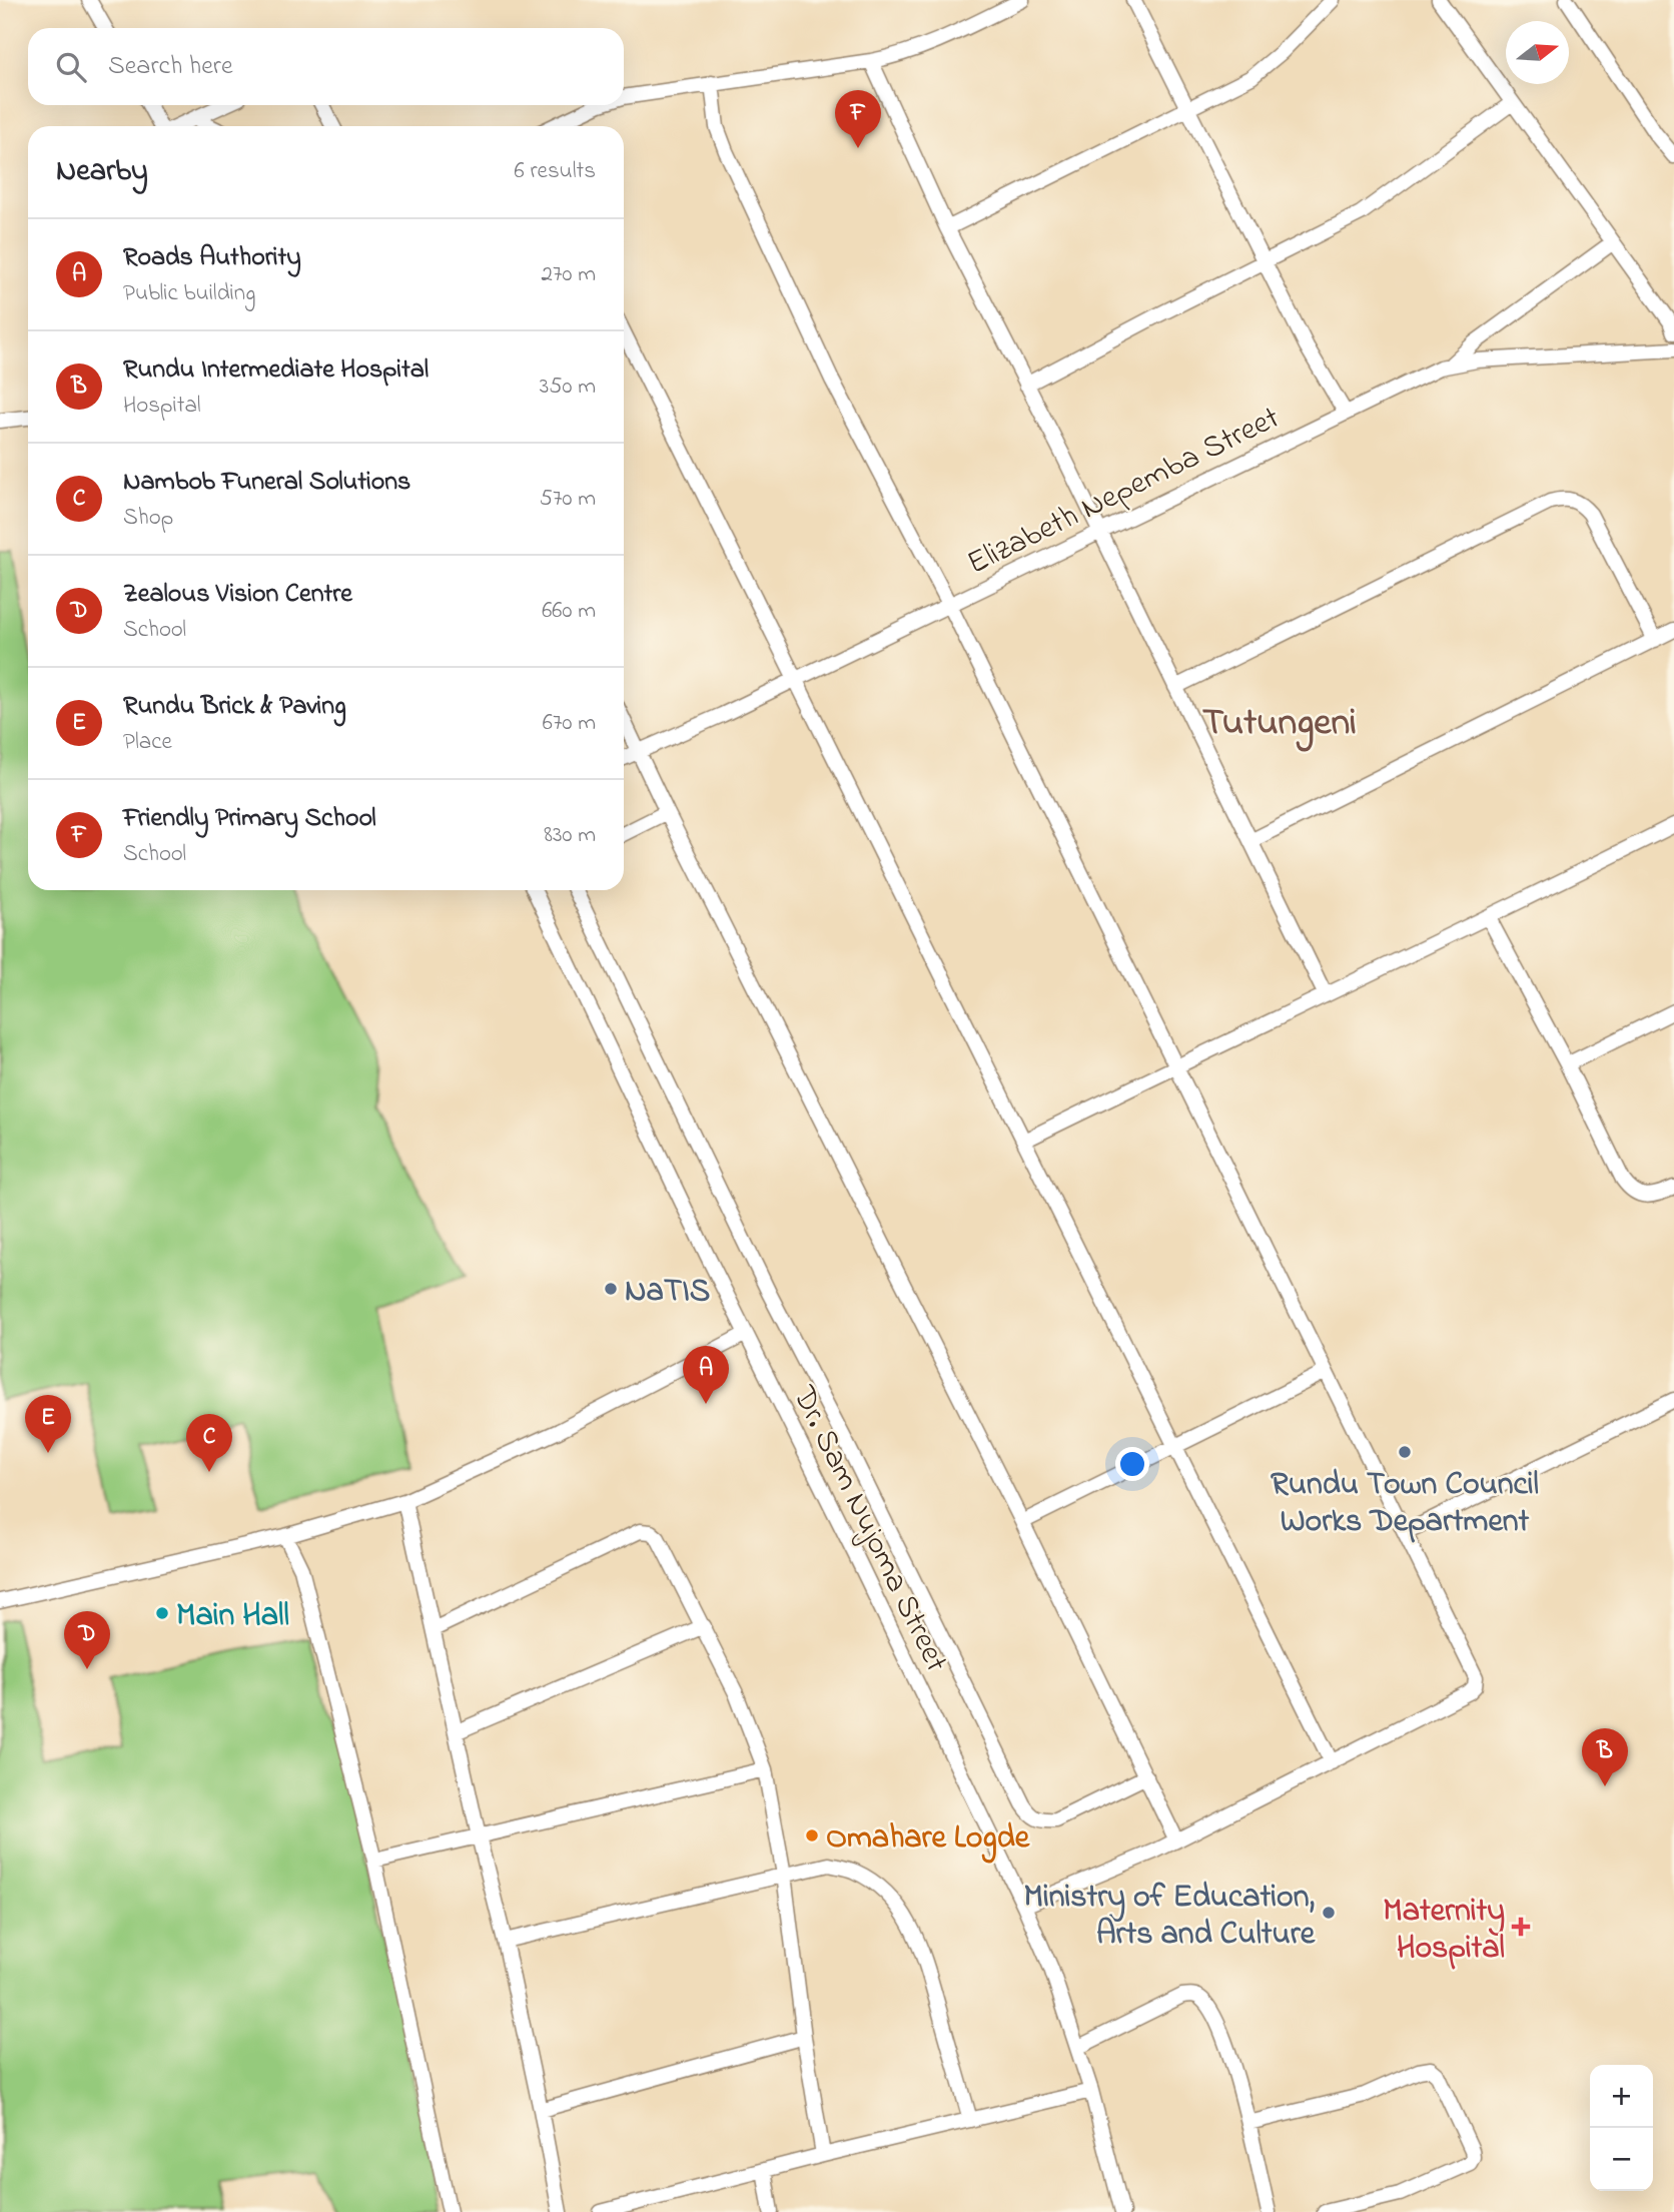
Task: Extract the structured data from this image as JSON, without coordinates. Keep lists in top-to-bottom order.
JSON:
{
  "streets": {
    "street": ["Elizabeth Nepemba Street", "Dr. Sam Nujoma Street"]
  },
  "districts": ["Tutungeni"],
  "places": {
    "other": [
      "NaTIS",
      "Rundu Town Council Works Department",
      "Main Hall",
      "Omahare Logde",
      "Ministry of Education, Arts and Culture"
    ],
    "health": ["Maternity Hospital"]
  },
  "north": "right",
  "page": {
    "search": "Search here",
    "pins": [
      "F",
      "A",
      "E",
      "C",
      "D",
      "B"
    ],
    "heading": ["Nearby", "6 results"],
    "list": [
      {
        "mark": "A",
        "name": "Roads Authority",
        "note": "Public building",
        "value": "270 m"
      },
      {
        "mark": "B",
        "name": "Rundu Intermediate Hospital",
        "note": "Hospital",
        "value": "350 m"
      },
      {
        "mark": "C",
        "name": "Nambob Funeral Solutions",
        "note": "Shop",
        "value": "570 m"
      },
      {
        "mark": "D",
        "name": "Zealous Vision Centre",
        "note": "School",
        "value": "660 m"
      },
      {
        "mark": "E",
        "name": "Rundu Brick & Paving",
        "note": "Place",
        "value": "670 m"
      },
      {
        "mark": "F",
        "name": "Friendly Primary School",
        "note": "School",
        "value": "830 m"
      }
    ],
    "map_buttons": ["+", "−"]
  }
}
